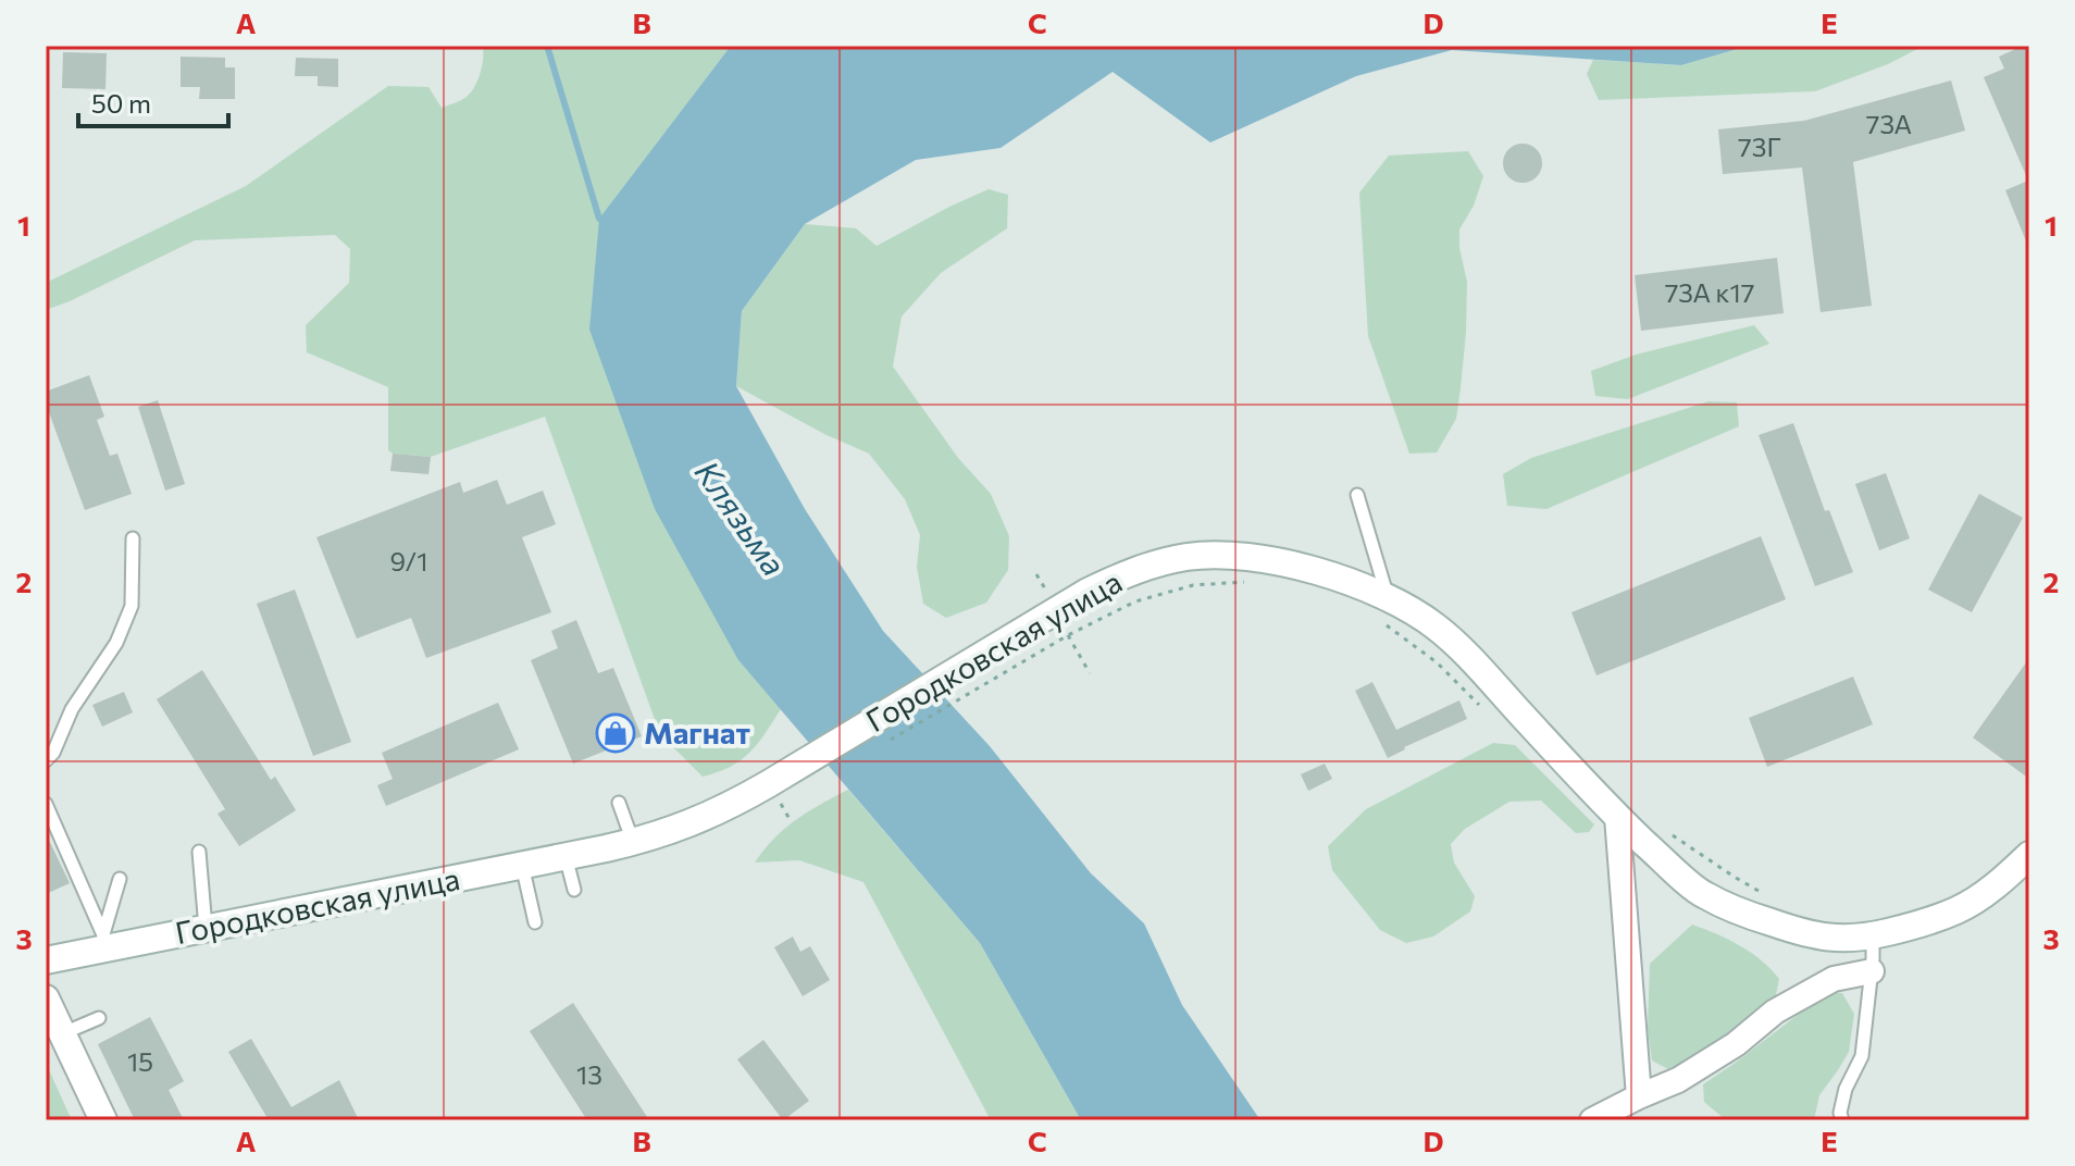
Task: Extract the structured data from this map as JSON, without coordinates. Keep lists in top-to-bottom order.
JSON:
{
  "streets": {
    "main road": ["Городковская улица"]
  },
  "water": ["Клязьма"],
  "places": {
    "shop": ["Магнат"]
  },
  "house_numbers": [
    "73А",
    "73Г",
    "73А к17",
    "9/1",
    "15",
    "13"
  ],
  "scale_bar": "50 m",
  "grid": {
    "columns": [
      "A",
      "B",
      "C",
      "D",
      "E"
    ],
    "rows": ["1", "2", "3"]
  }
}
